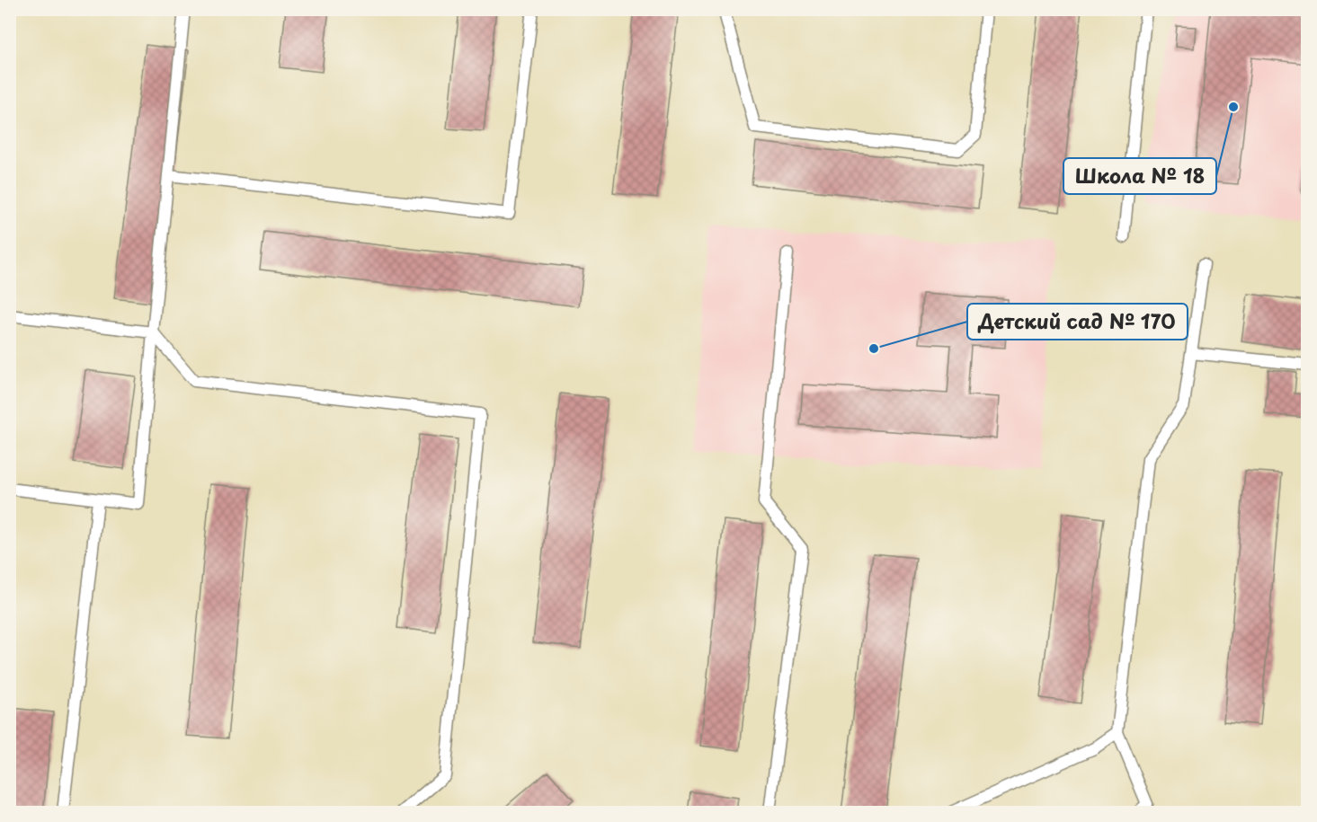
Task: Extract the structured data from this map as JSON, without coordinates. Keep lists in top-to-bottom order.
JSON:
{
  "places": ["Школа № 18", "Детский сад № 170"]
}
